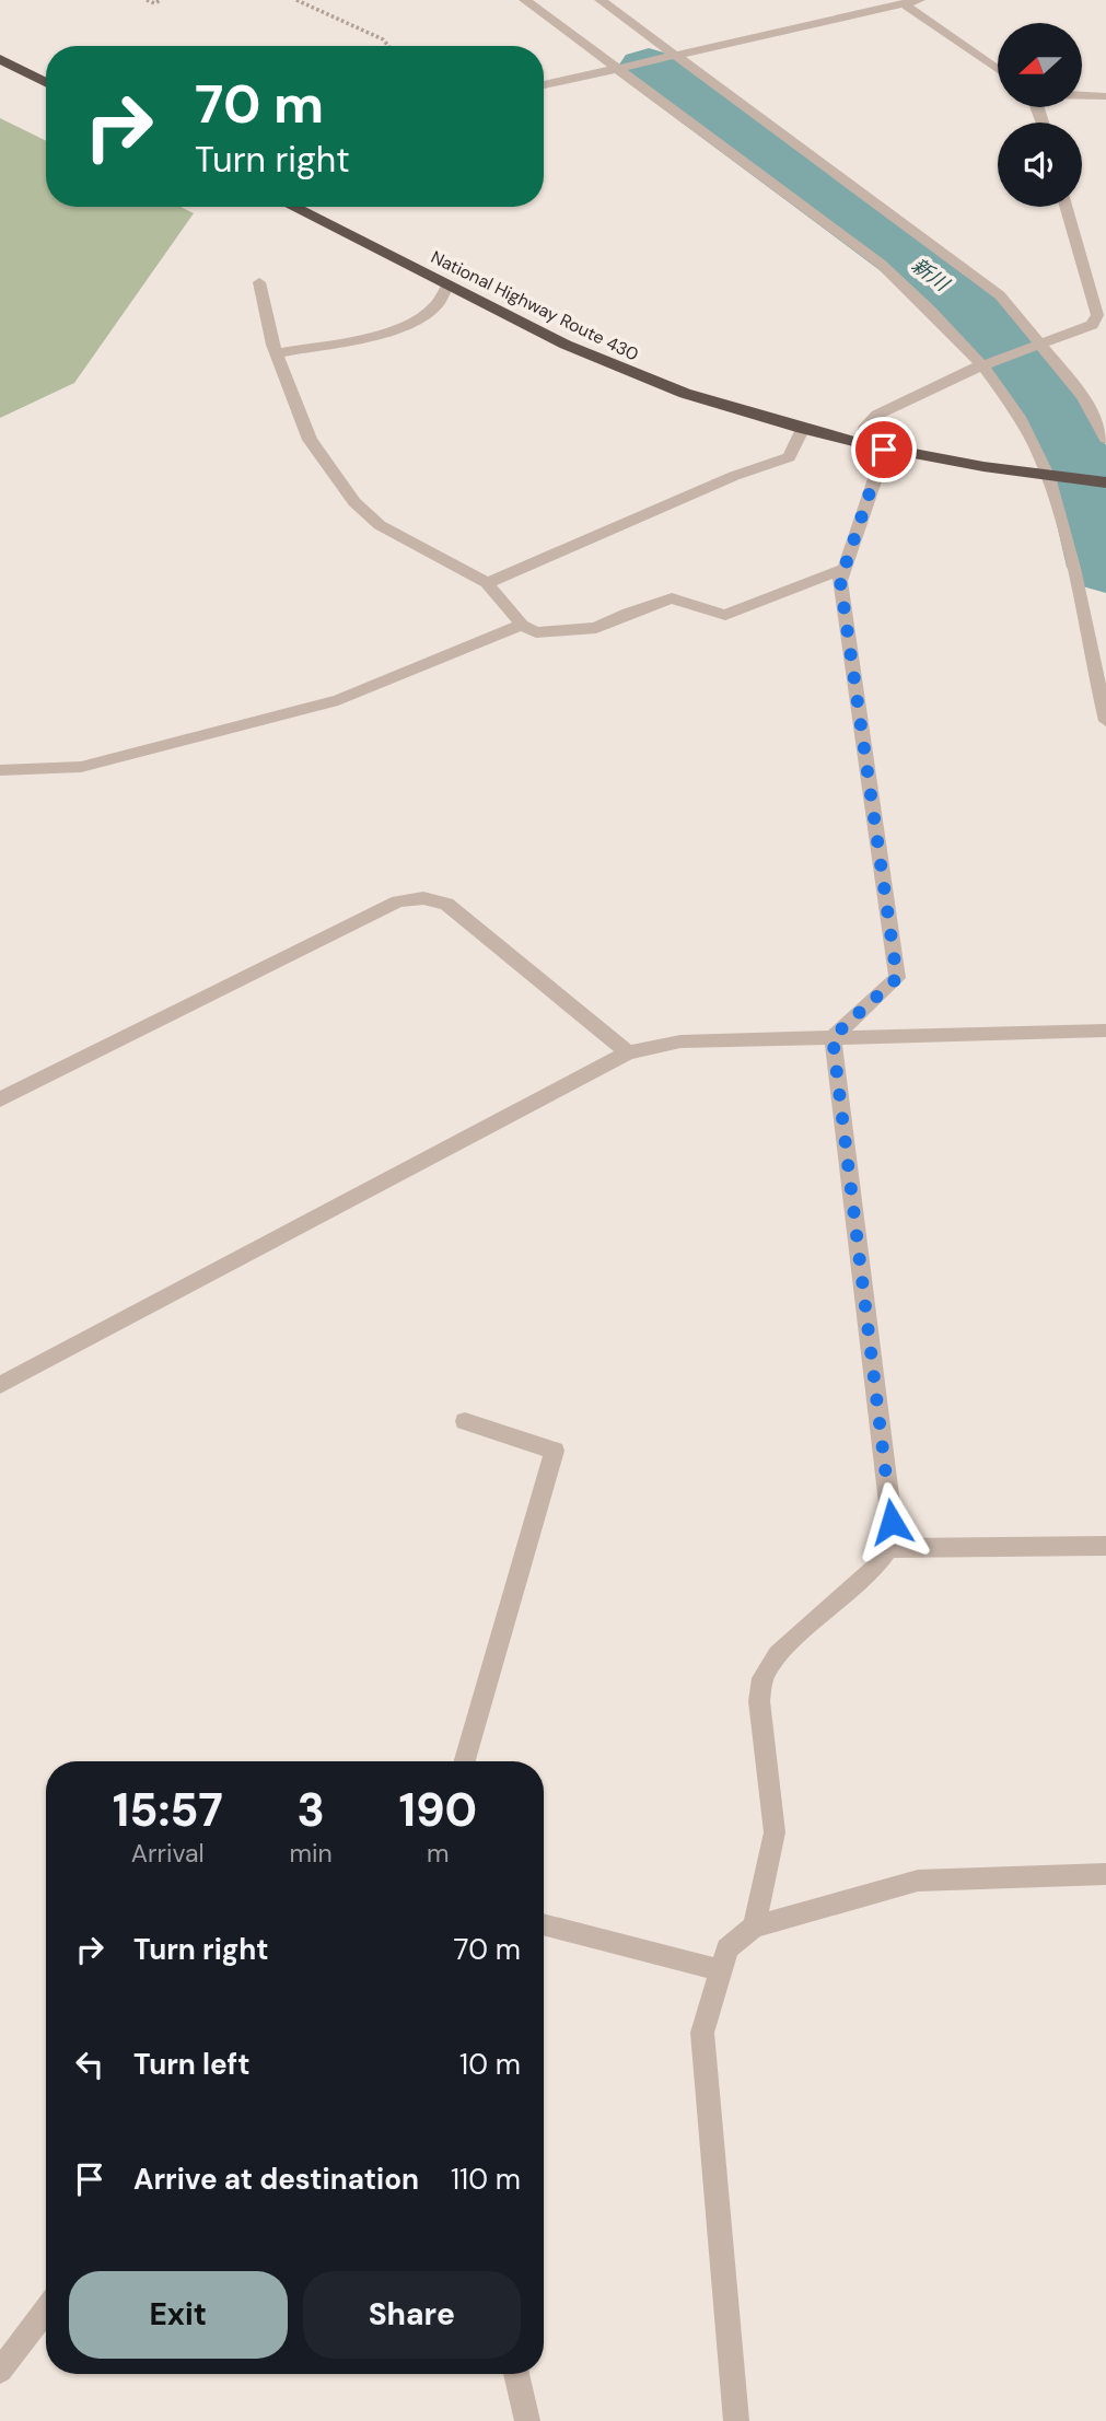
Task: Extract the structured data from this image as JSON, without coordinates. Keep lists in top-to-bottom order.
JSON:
{
  "streets": {
    "highway": ["National Highway Route 430"]
  },
  "water": ["新川"],
  "north": "left",
  "page": {
    "turn": ["70 m", "Turn right"],
    "eta": [
      "15:57",
      "Arrival",
      "3",
      "min",
      "190",
      "m"
    ],
    "list": [
      {
        "name": "Turn right",
        "value": "70 m"
      },
      {
        "name": "Turn left",
        "value": "10 m"
      },
      {
        "name": "Arrive at destination",
        "value": "110 m"
      }
    ],
    "buttons": ["Exit", "Share"]
  }
}
